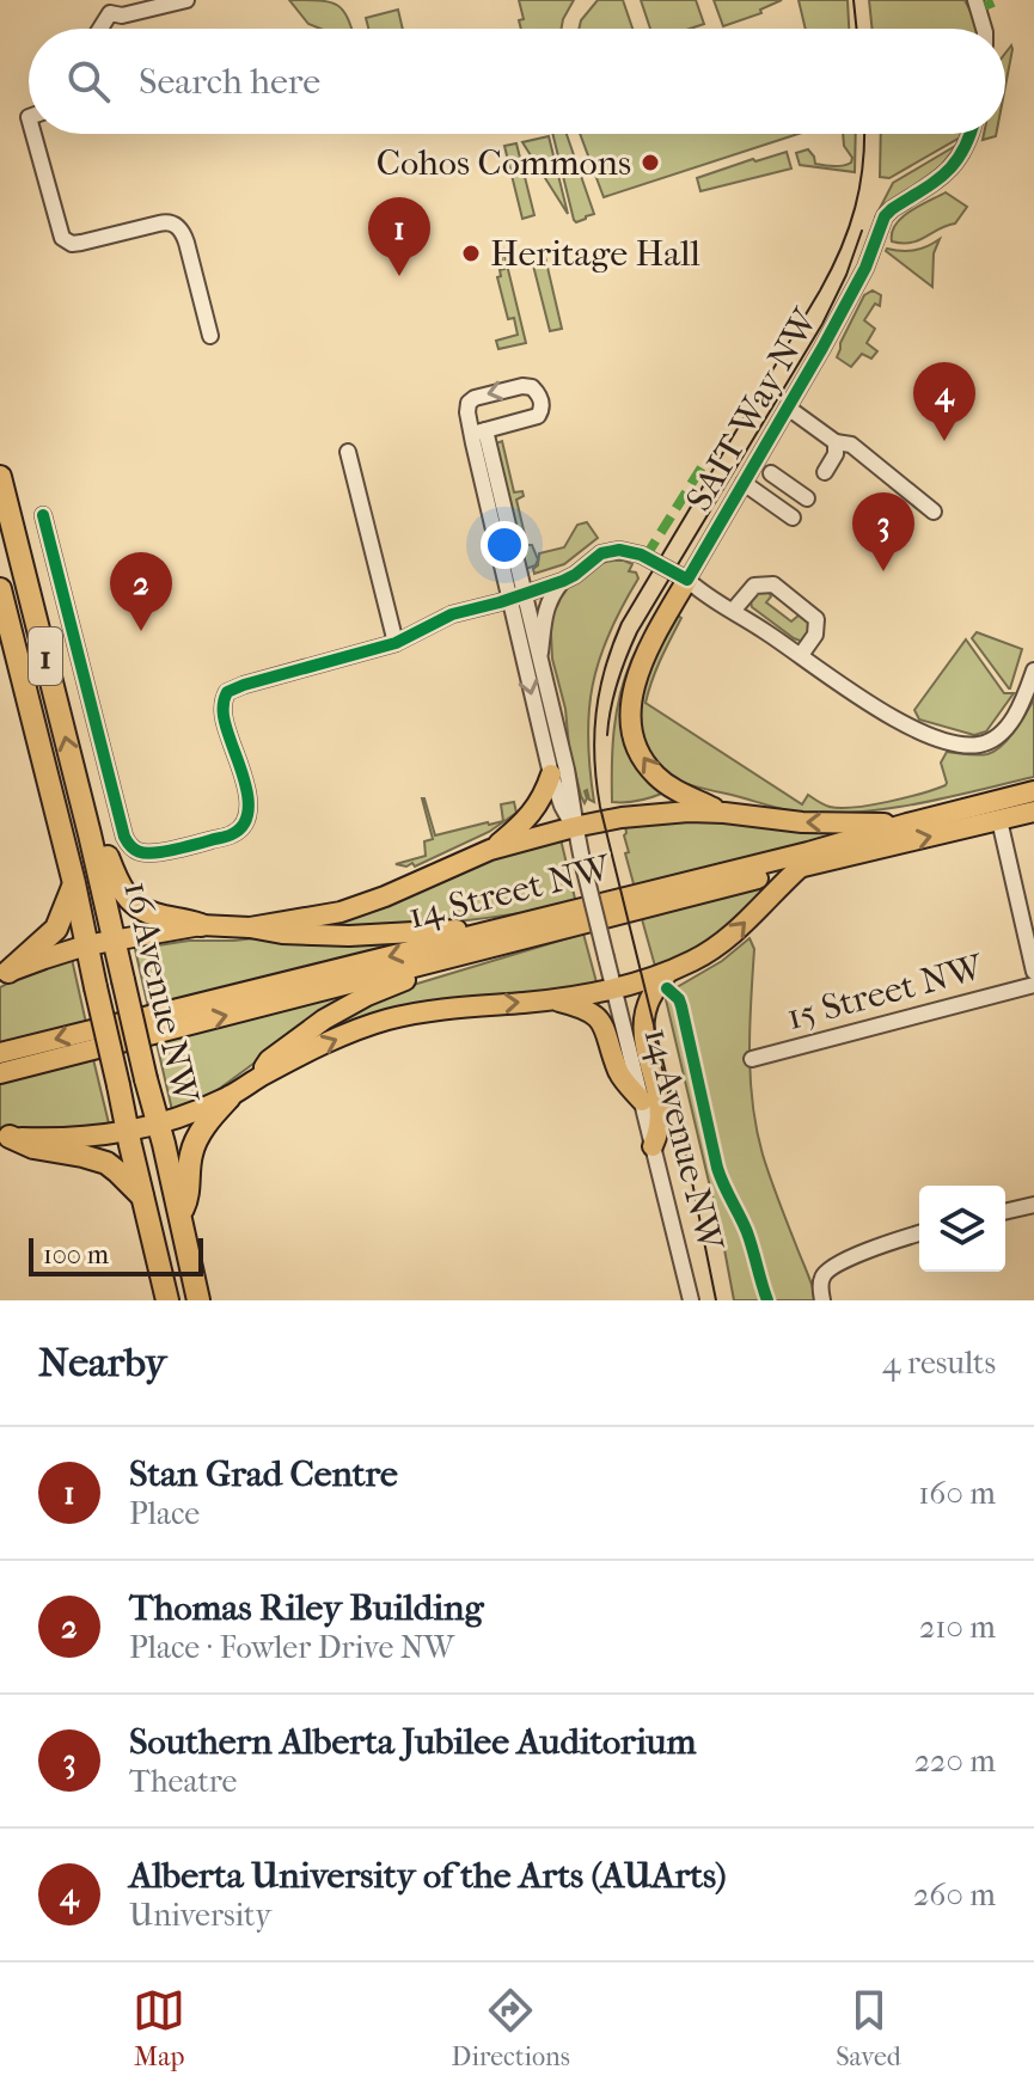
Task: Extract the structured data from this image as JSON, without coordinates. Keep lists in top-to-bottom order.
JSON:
{
  "streets": {
    "highway": ["1", "16 Avenue NW"],
    "main road": ["14 Street NW"],
    "street": ["SAIT Way NW", "15 Street NW", "14 Avenue NW"]
  },
  "places": ["Cohos Commons", "Heritage Hall"],
  "scale_bar": "100 m",
  "page": {
    "search": "Search here",
    "pins": [
      "1",
      "4",
      "3",
      "2"
    ],
    "scale": "100 m",
    "heading": ["Nearby", "4 results"],
    "list": [
      {
        "mark": "1",
        "name": "Stan Grad Centre",
        "note": "Place",
        "value": "160 m"
      },
      {
        "mark": "2",
        "name": "Thomas Riley Building",
        "note": "Place · Fowler Drive NW",
        "value": "210 m"
      },
      {
        "mark": "3",
        "name": "Southern Alberta Jubilee Auditorium",
        "note": "Theatre",
        "value": "220 m"
      },
      {
        "mark": "4",
        "name": "Alberta University of the Arts (AUArts)",
        "note": "University",
        "value": "260 m"
      }
    ],
    "nav": ["Map", "Directions", "Saved"]
  }
}
